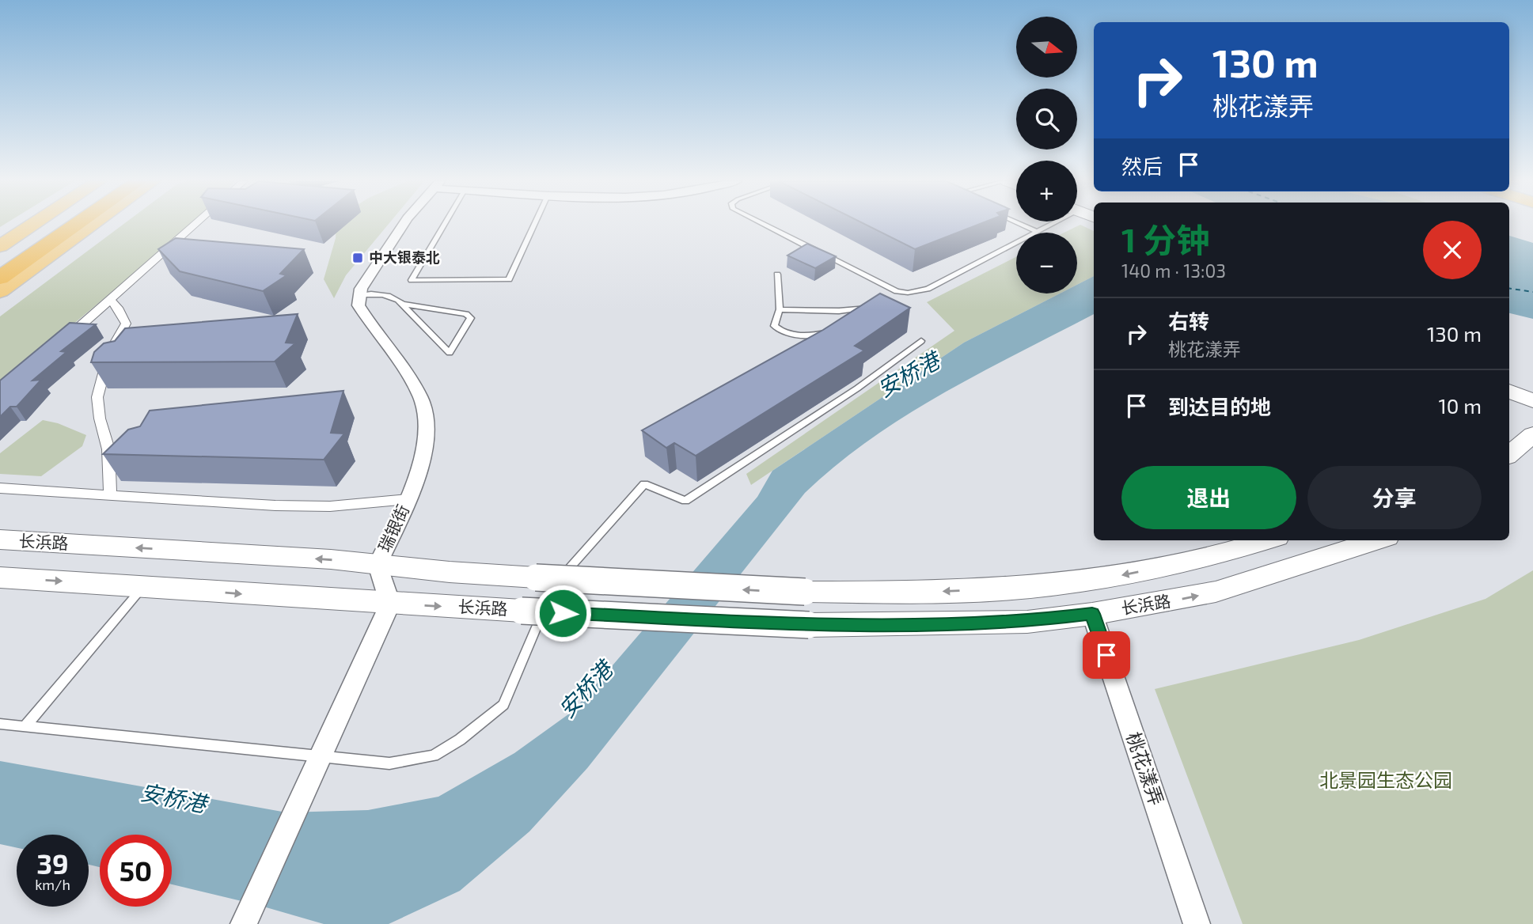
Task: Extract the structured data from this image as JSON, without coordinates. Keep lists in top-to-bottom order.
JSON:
{
  "streets": {
    "main road": ["长浜路"],
    "street": ["瑞银街", "桃花漾弄"]
  },
  "crossings": [
    ["瑞银街", "长浜路"],
    ["长浜路", "桃花漾弄"]
  ],
  "water": ["安桥港"],
  "parks": ["北景园生态公园"],
  "places": {
    "transit": ["中大银泰北"]
  },
  "north": "right",
  "page": {
    "map_buttons": ["+", "−"],
    "turn": ["130 m", "桃花漾弄"],
    "then": "然后",
    "heading": ["1 分钟", "140 m · 13:03"],
    "list": [
      {
        "name": "右转",
        "note": "桃花漾弄",
        "value": "130 m"
      },
      {
        "name": "到达目的地",
        "value": "10 m"
      }
    ],
    "buttons": ["退出", "分享"],
    "speed": "39 km/h",
    "limit": "50"
  }
}
